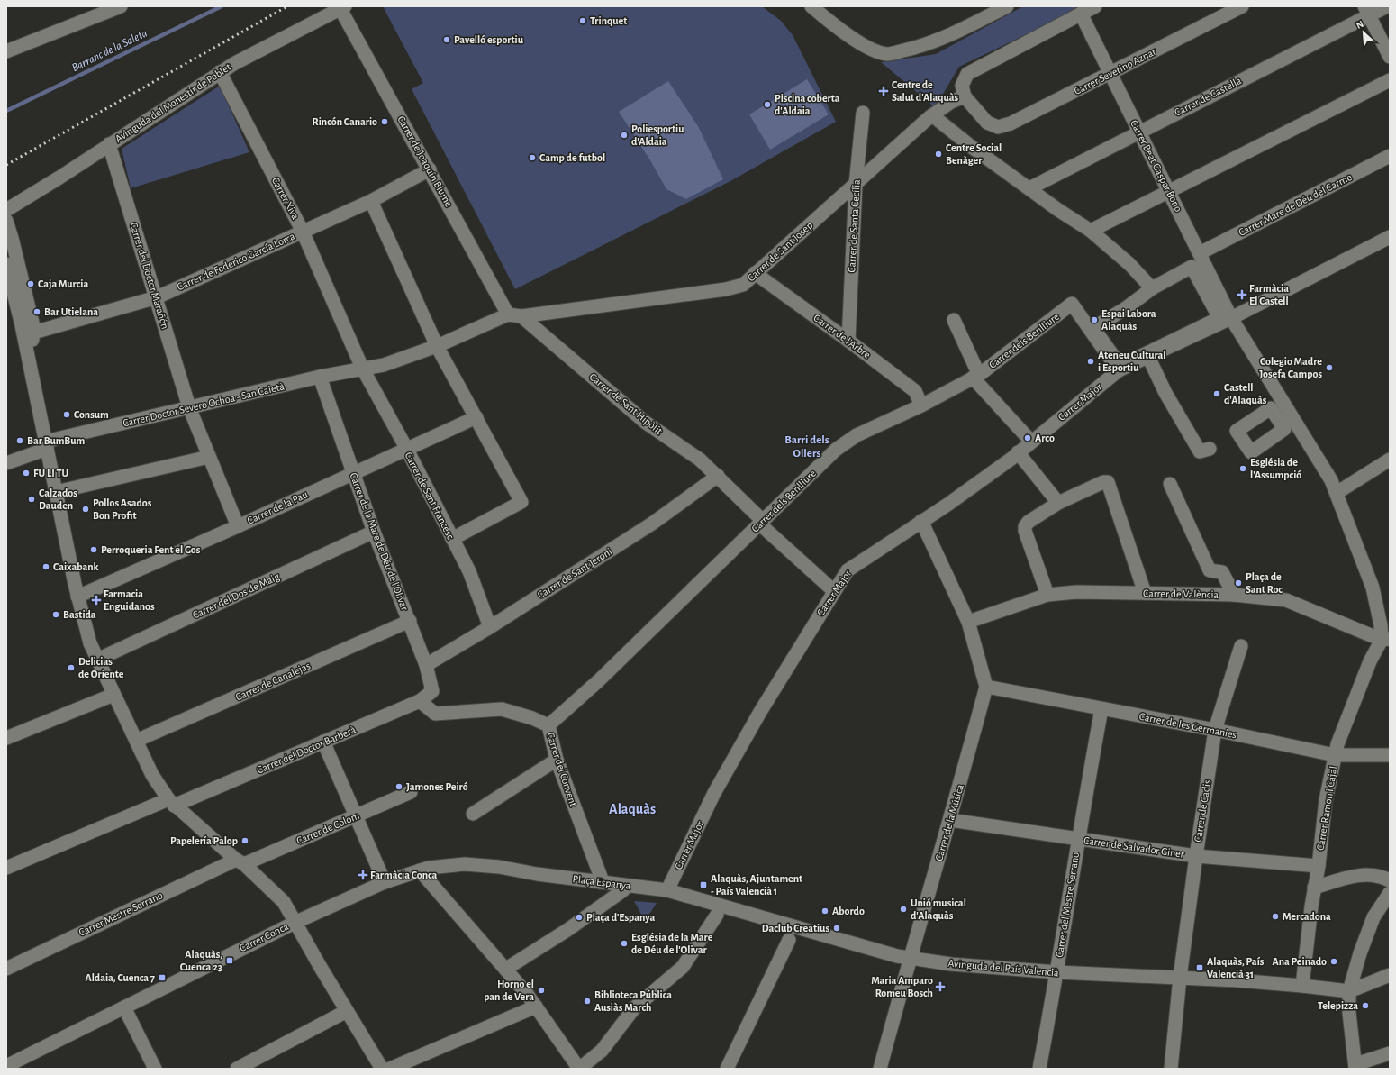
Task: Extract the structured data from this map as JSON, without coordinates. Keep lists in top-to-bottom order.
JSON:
{
  "streets": {
    "street": [
      "Carrer Severino Aznar",
      "Carrer de Castella",
      "Avinguda del Monestir de Poblet",
      "Carrer de Joaquín Blume",
      "Carrer Beat Gaspar Bono",
      "Carrer Xiva",
      "Carrer Mare de Déu del Carme",
      "Carrer de Santa Cecília",
      "Carrer de Sant Josep",
      "Carrer de Federico García Lorca",
      "Carrer del Doctor Marañón",
      "Carrer de l'Arbre",
      "Carrer dels Benlliure",
      "Carrer Major",
      "Carrer de Sant Hipòlit",
      "Carrer Doctor Severo Ochoa - San Caietà",
      "Carrer de Sant Francesc",
      "Carrer de la Pau",
      "Carrer de la Mare de Déu de l'Olivar",
      "Carrer de Sant Jeroni",
      "Carrer de València",
      "Carrer del Dos de Maig",
      "Carrer de Canalejas",
      "Carrer de les Germanies",
      "Carrer del Doctor Barberà",
      "Carrer del Convent",
      "Carrer Ramon i Cajal",
      "Carrer de Cadis",
      "Carrer de la Música",
      "Carrer de Colom",
      "Carrer de Salvador Giner",
      "Plaça Espanya",
      "Carrer del Mestre Serrano",
      "Carrer Mestre Serrano",
      "Carrer Conca",
      "Avinguda del País Valencià"
    ]
  },
  "crossings": [
    ["Carrer Severino Aznar", "Carrer Beat Gaspar Bono"],
    ["Carrer Severino Aznar", "Carrer de Sant Josep"],
    ["Carrer de Castella", "Carrer Beat Gaspar Bono"],
    ["Avinguda del Monestir de Poblet", "Carrer de Joaquín Blume"],
    ["Avinguda del Monestir de Poblet", "Carrer Xiva"],
    ["Avinguda del Monestir de Poblet", "Carrer del Doctor Marañón"],
    ["Carrer de Joaquín Blume", "Carrer de Sant Josep"],
    ["Carrer de Joaquín Blume", "Carrer de Federico García Lorca"],
    ["Carrer de Joaquín Blume", "Carrer de Sant Hipòlit"],
    ["Carrer Beat Gaspar Bono", "Carrer Mare de Déu del Carme"],
    ["Carrer Beat Gaspar Bono", "Carrer Major"],
    ["Carrer Beat Gaspar Bono", "Carrer de València"],
    ["Carrer Beat Gaspar Bono", "Carrer Ramon i Cajal"],
    ["Carrer Xiva", "Carrer de Federico García Lorca"],
    ["Carrer Xiva", "Carrer Doctor Severo Ochoa - San Caietà"],
    ["Carrer Xiva", "Carrer de Sant Francesc"],
    ["Carrer de Santa Cecília", "Carrer de Sant Josep"],
    ["Carrer de Santa Cecília", "Carrer de l'Arbre"],
    ["Carrer de Sant Josep", "Carrer de l'Arbre"],
    ["Carrer de Sant Josep", "Carrer de Sant Hipòlit"],
    ["Carrer de Sant Josep", "Carrer Doctor Severo Ochoa - San Caietà"],
    ["Carrer de Federico García Lorca", "Carrer del Doctor Marañón"],
    ["Carrer del Doctor Marañón", "Carrer Doctor Severo Ochoa - San Caietà"],
    ["Carrer del Doctor Marañón", "Carrer de la Pau"],
    ["Carrer de l'Arbre", "Carrer dels Benlliure"],
    ["Carrer dels Benlliure", "Carrer Major"],
    ["Carrer dels Benlliure", "Carrer de Sant Hipòlit"],
    ["Carrer dels Benlliure", "Carrer del Convent"],
    ["Carrer Major", "Carrer de Sant Hipòlit"],
    ["Carrer Major", "Plaça Espanya"],
    ["Carrer Major", "Avinguda del País Valencià"],
    ["Carrer de Sant Hipòlit", "Carrer de Sant Jeroni"],
    ["Carrer Doctor Severo Ochoa - San Caietà", "Carrer de Sant Francesc"],
    ["Carrer Doctor Severo Ochoa - San Caietà", "Carrer de la Mare de Déu de l'Olivar"],
    ["Carrer de Sant Francesc", "Carrer de la Pau"],
    ["Carrer de Sant Francesc", "Carrer de Sant Jeroni"],
    ["Carrer de la Pau", "Carrer de la Mare de Déu de l'Olivar"],
    ["Carrer de la Mare de Déu de l'Olivar", "Carrer de Sant Jeroni"],
    ["Carrer de la Mare de Déu de l'Olivar", "Carrer del Dos de Maig"],
    ["Carrer de la Mare de Déu de l'Olivar", "Carrer de Canalejas"],
    ["Carrer de la Mare de Déu de l'Olivar", "Carrer del Doctor Barberà"],
    ["Carrer de la Mare de Déu de l'Olivar", "Carrer del Convent"],
    ["Carrer de València", "Carrer Ramon i Cajal"],
    ["Carrer de les Germanies", "Carrer Ramon i Cajal"],
    ["Carrer de les Germanies", "Carrer de Cadis"],
    ["Carrer de les Germanies", "Carrer de la Música"],
    ["Carrer de les Germanies", "Carrer del Mestre Serrano"],
    ["Carrer del Doctor Barberà", "Carrer del Convent"],
    ["Carrer del Convent", "Plaça Espanya"],
    ["Carrer Ramon i Cajal", "Carrer de Salvador Giner"],
    ["Carrer Ramon i Cajal", "Avinguda del País Valencià"],
    ["Carrer de Cadis", "Carrer de Salvador Giner"],
    ["Carrer de Cadis", "Avinguda del País Valencià"],
    ["Carrer de la Música", "Carrer de Salvador Giner"],
    ["Carrer de la Música", "Avinguda del País Valencià"],
    ["Carrer de Colom", "Carrer Mestre Serrano"],
    ["Carrer de Salvador Giner", "Carrer del Mestre Serrano"],
    ["Plaça Espanya", "Carrer Conca"],
    ["Plaça Espanya", "Avinguda del País Valencià"],
    ["Carrer del Mestre Serrano", "Avinguda del País Valencià"]
  ],
  "districts": ["Barri dels Ollers", "Alaquàs"],
  "water": ["Barranc de la Saleta"],
  "places": {
    "other": [
      "Trinquet",
      "Pavelló esportiu",
      "Piscina coberta d'Aldaia",
      "Rincón Canario",
      "Poliesportiu d'Aldaia",
      "Centre Social Benàger",
      "Camp de futbol",
      "Caja Murcia",
      "Bar Utielana",
      "Espai Labora Alaquàs",
      "Ateneu Cultural i Esportiu",
      "Colegio Madre Josefa Campos",
      "Castell d'Alaquàs",
      "Consum",
      "Arco",
      "Bar BumBum",
      "Església de l'Assumpció",
      "FU LI TU",
      "Calzados Dauden",
      "Pollos Asados Bon Profit",
      "Perroqueria Fent el Gos",
      "Caixabank",
      "Plaça de Sant Roc",
      "Bastida",
      "Delicias de Oriente",
      "Jamones Peiró",
      "Papelería Palop",
      "Unió musical d'Alaquàs",
      "Abordo",
      "Mercadona",
      "Plaça d'Espanya",
      "Daclub Creatius",
      "Església de la Mare de Déu de l'Olivar",
      "Ana Peinado",
      "Horno el pan de Vera",
      "Biblioteca Pública Ausiàs March",
      "Telepizza"
    ],
    "health": [
      "Centre de Salut d'Alaquàs",
      "Farmàcia El Castell",
      "Farmacia Enguidanos",
      "Farmàcia Conca",
      "Maria Amparo Romeu Bosch"
    ],
    "transit": [
      "Alaquàs, Ajuntament - País Valencià 1",
      "Alaquàs, Cuenca 23",
      "Alaquàs, País Valencià 31",
      "Aldaia, Cuenca 7"
    ]
  },
  "north": "top left"
}
